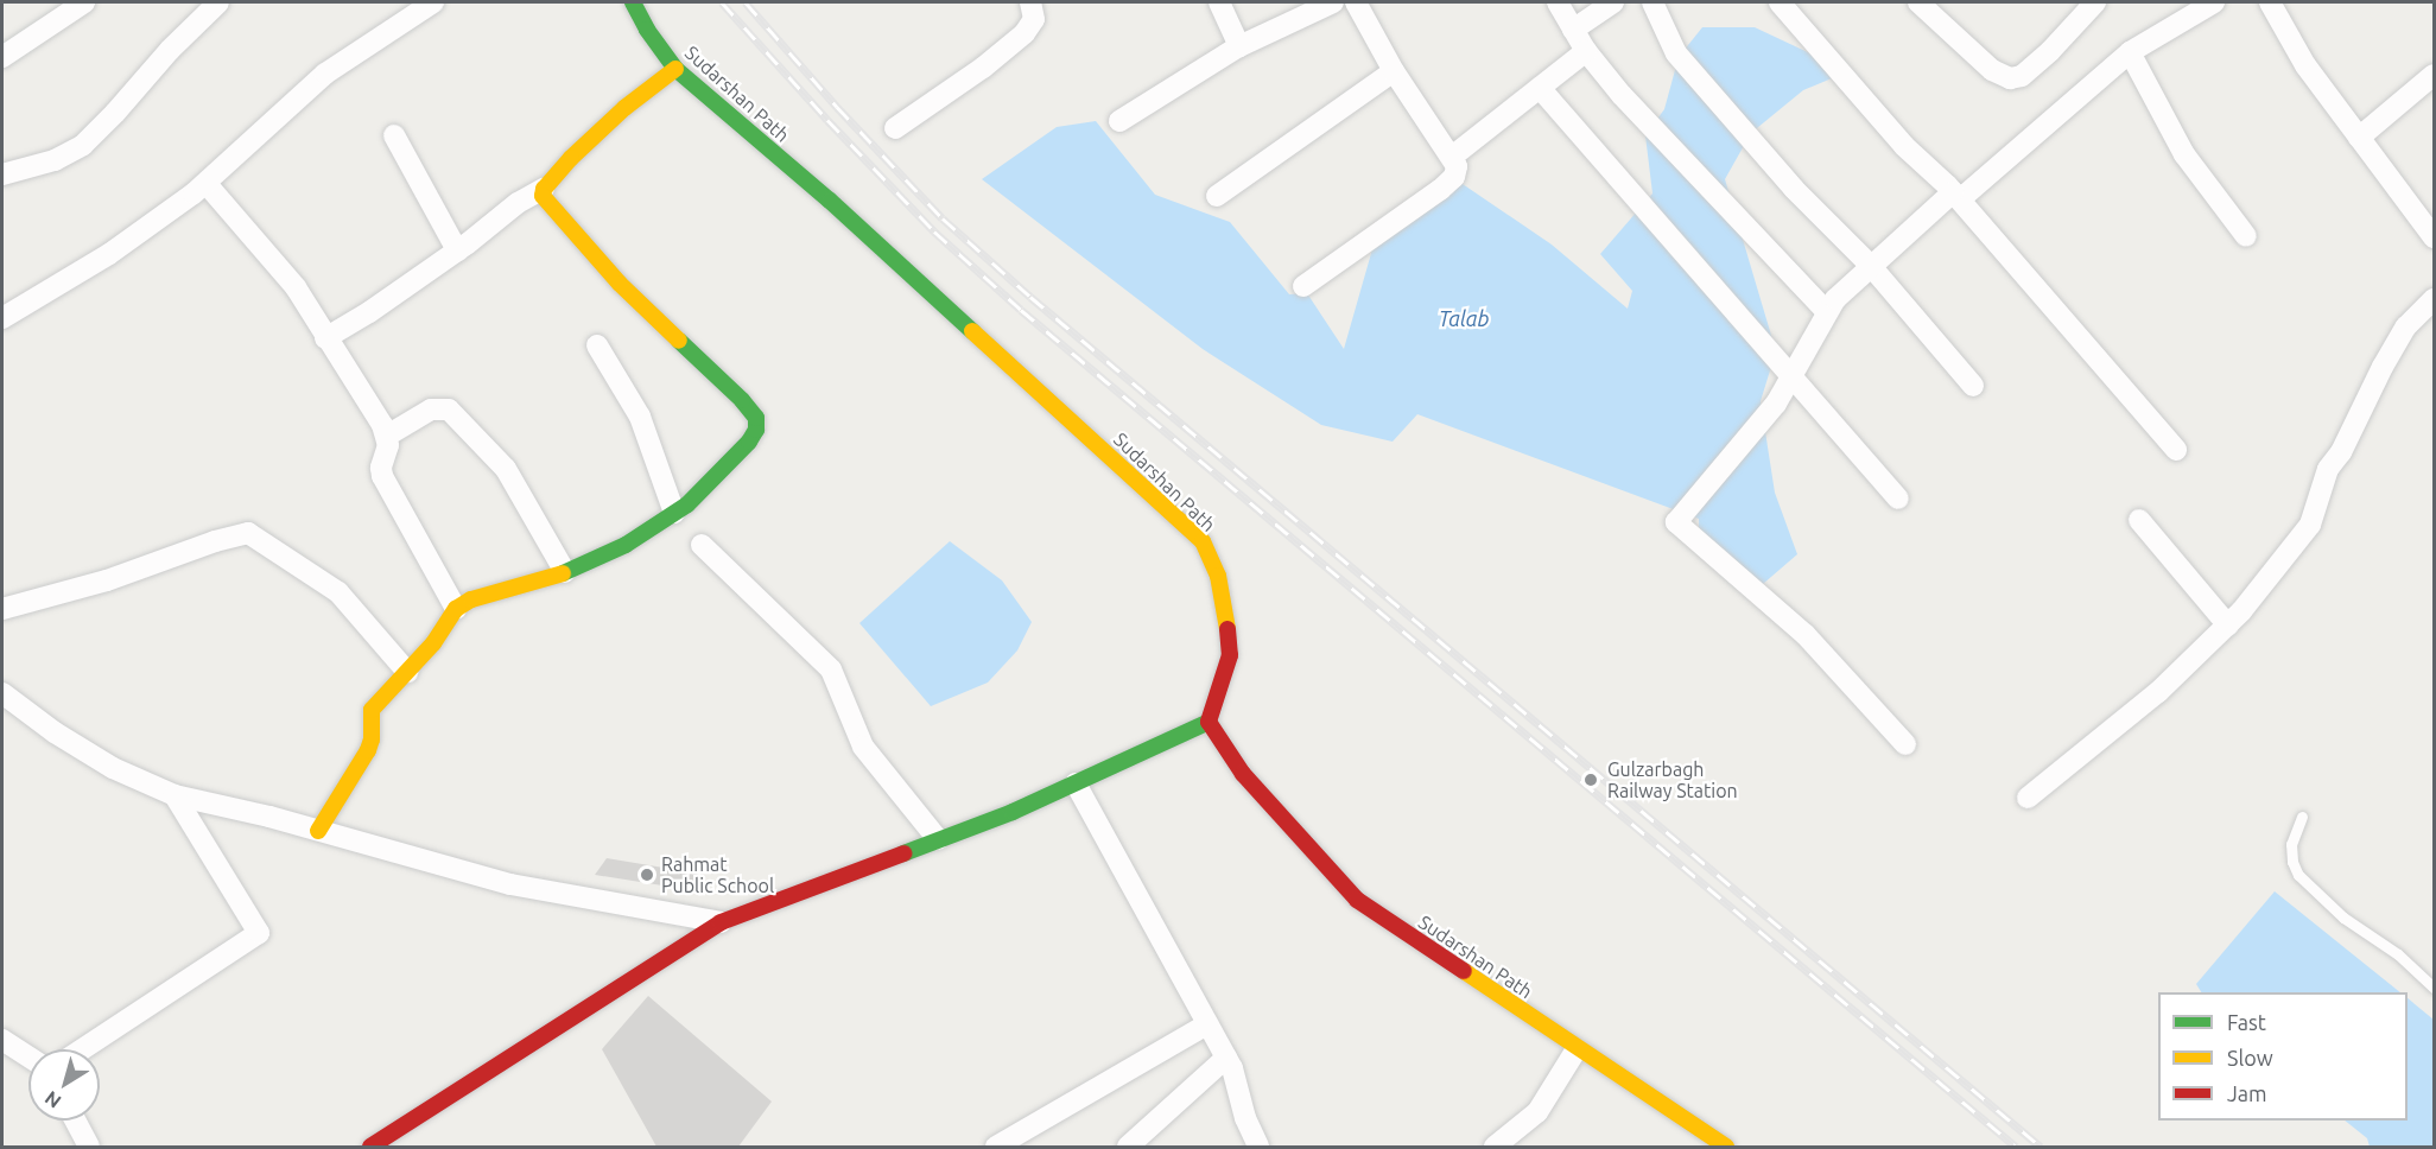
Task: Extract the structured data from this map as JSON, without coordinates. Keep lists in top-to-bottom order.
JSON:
{
  "streets": {
    "street": ["Sudarshan Path"]
  },
  "water": ["Talab"],
  "places": ["Gulzarbagh Railway Station", "Rahmat Public School"],
  "legend": ["Fast", "Slow", "Jam"],
  "north": "bottom left"
}
